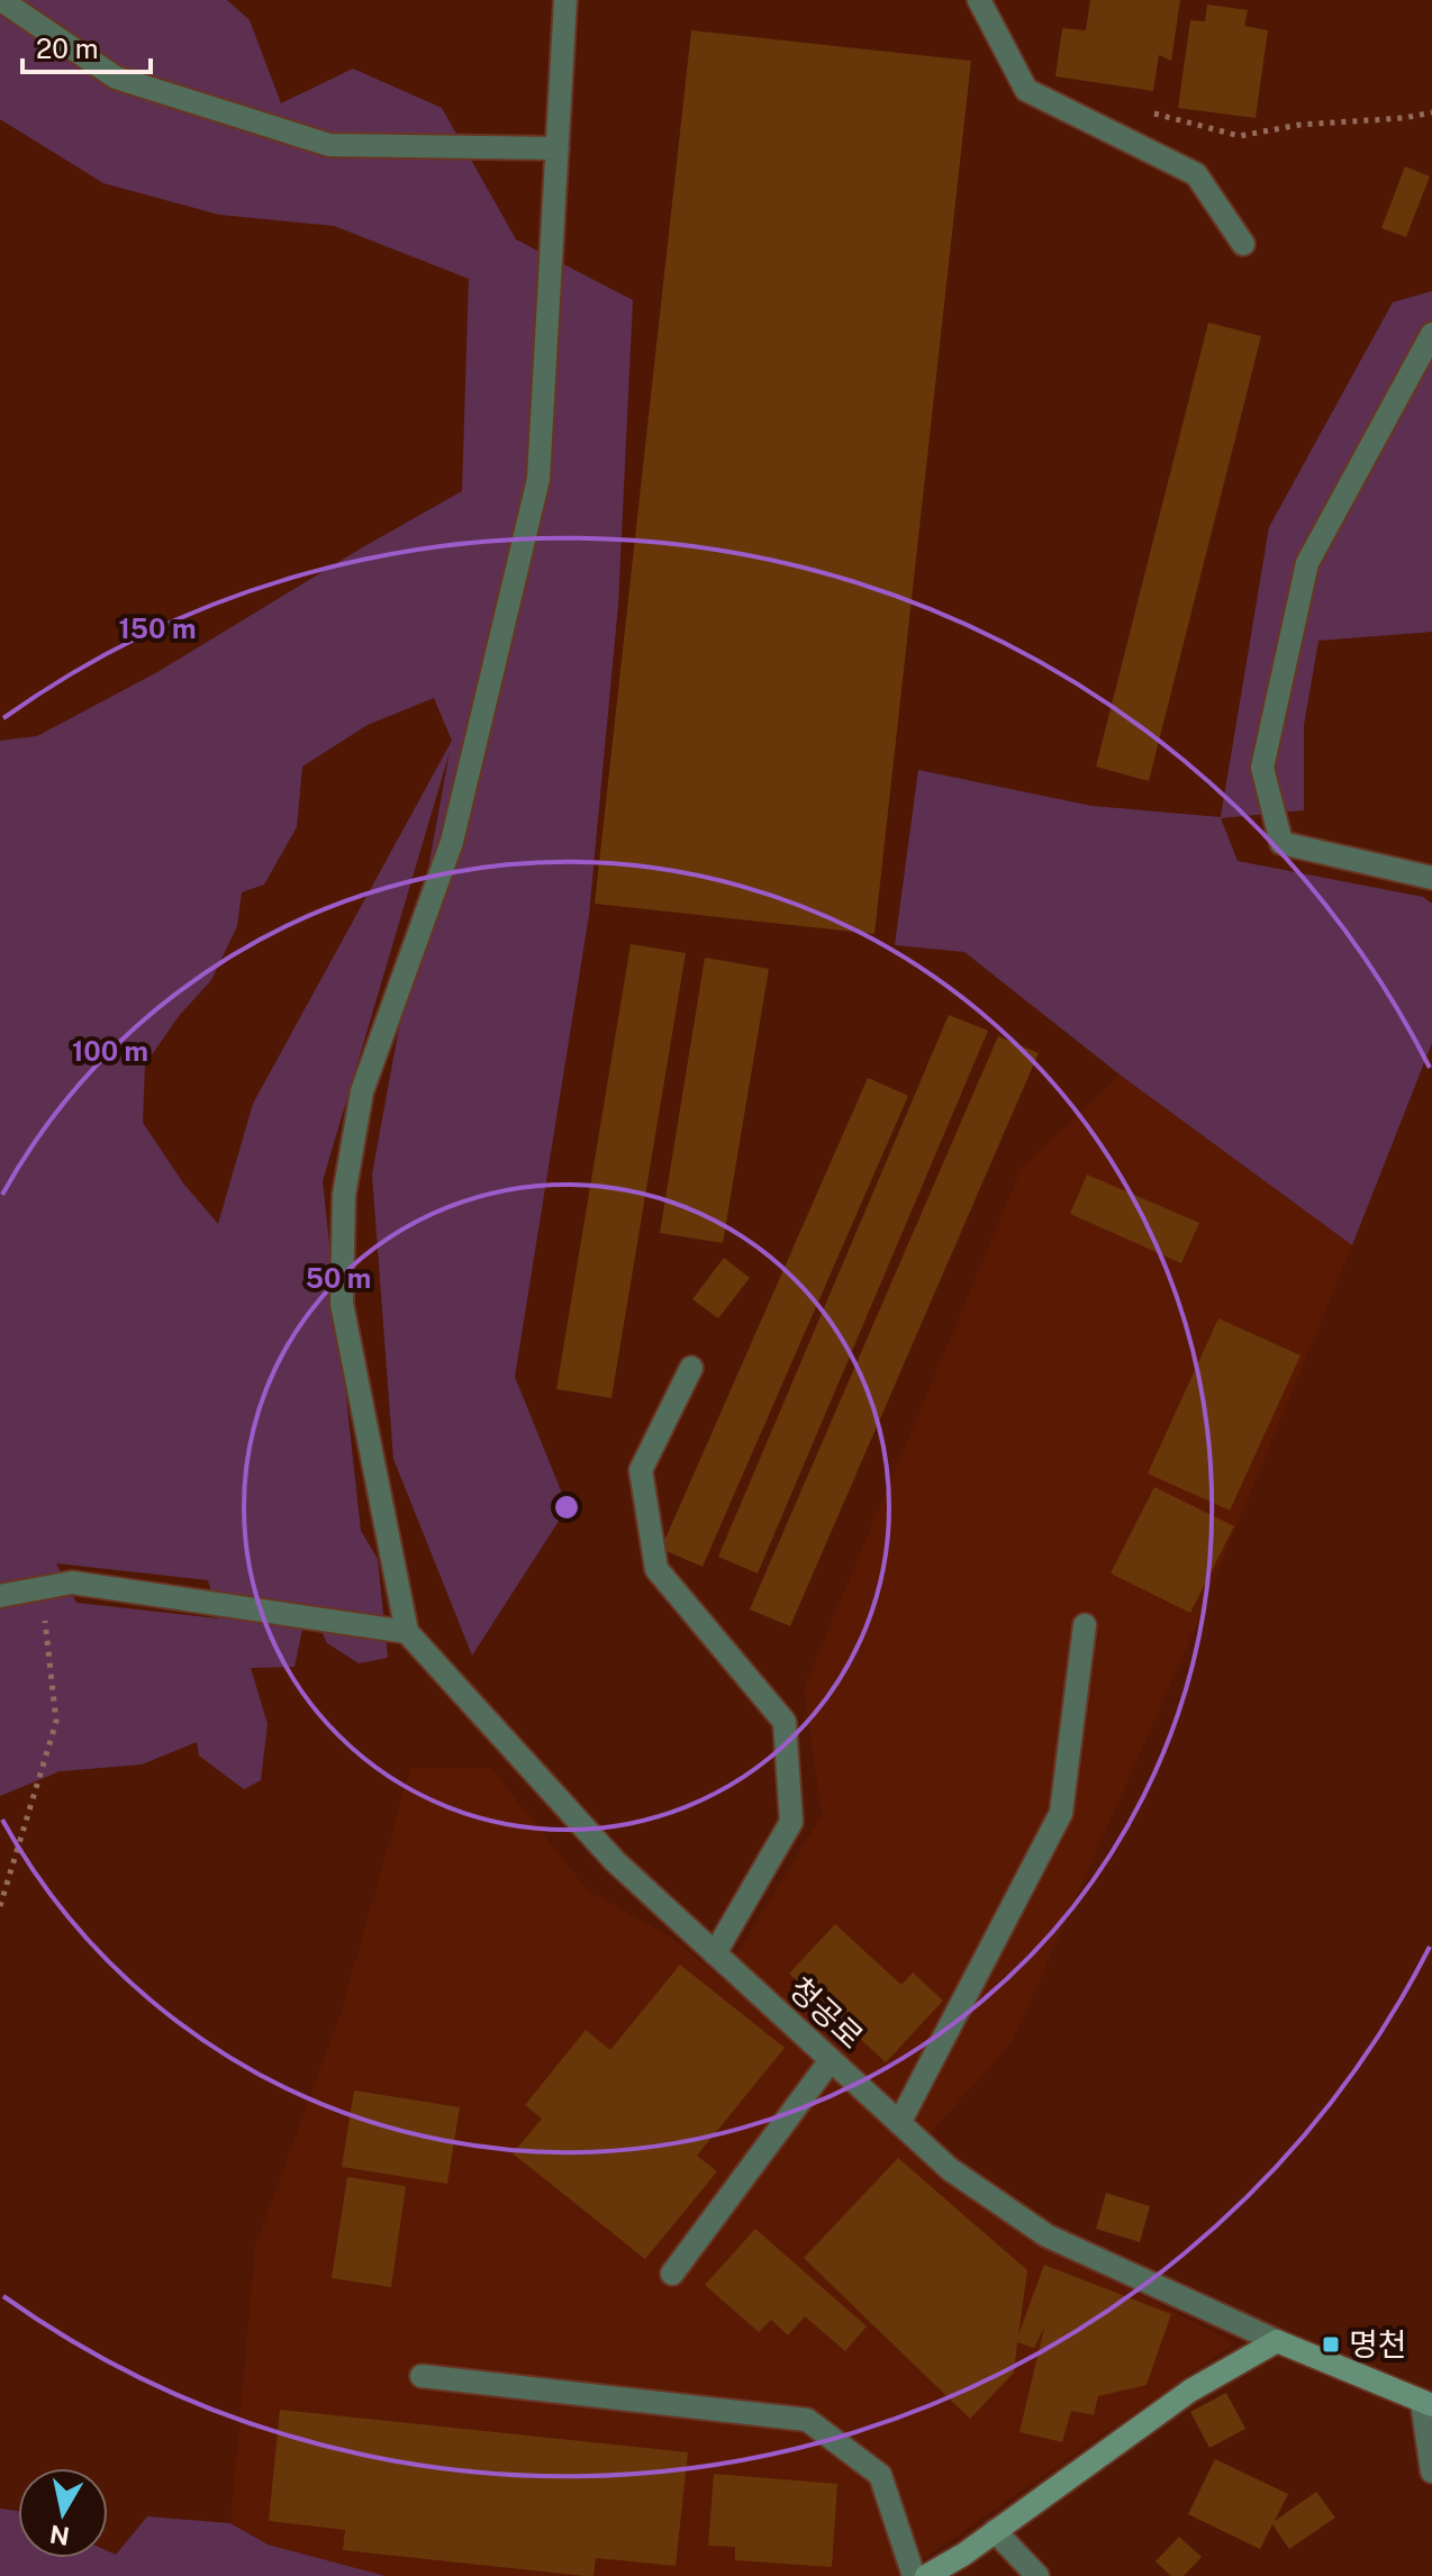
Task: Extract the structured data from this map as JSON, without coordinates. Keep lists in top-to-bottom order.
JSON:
{
  "streets": {
    "street": ["청공로"]
  },
  "places": {
    "transit": ["명천"]
  },
  "scale_bar": "20 m",
  "north": "bottom",
  "rings": ["150 m", "100 m", "50 m"]
}
